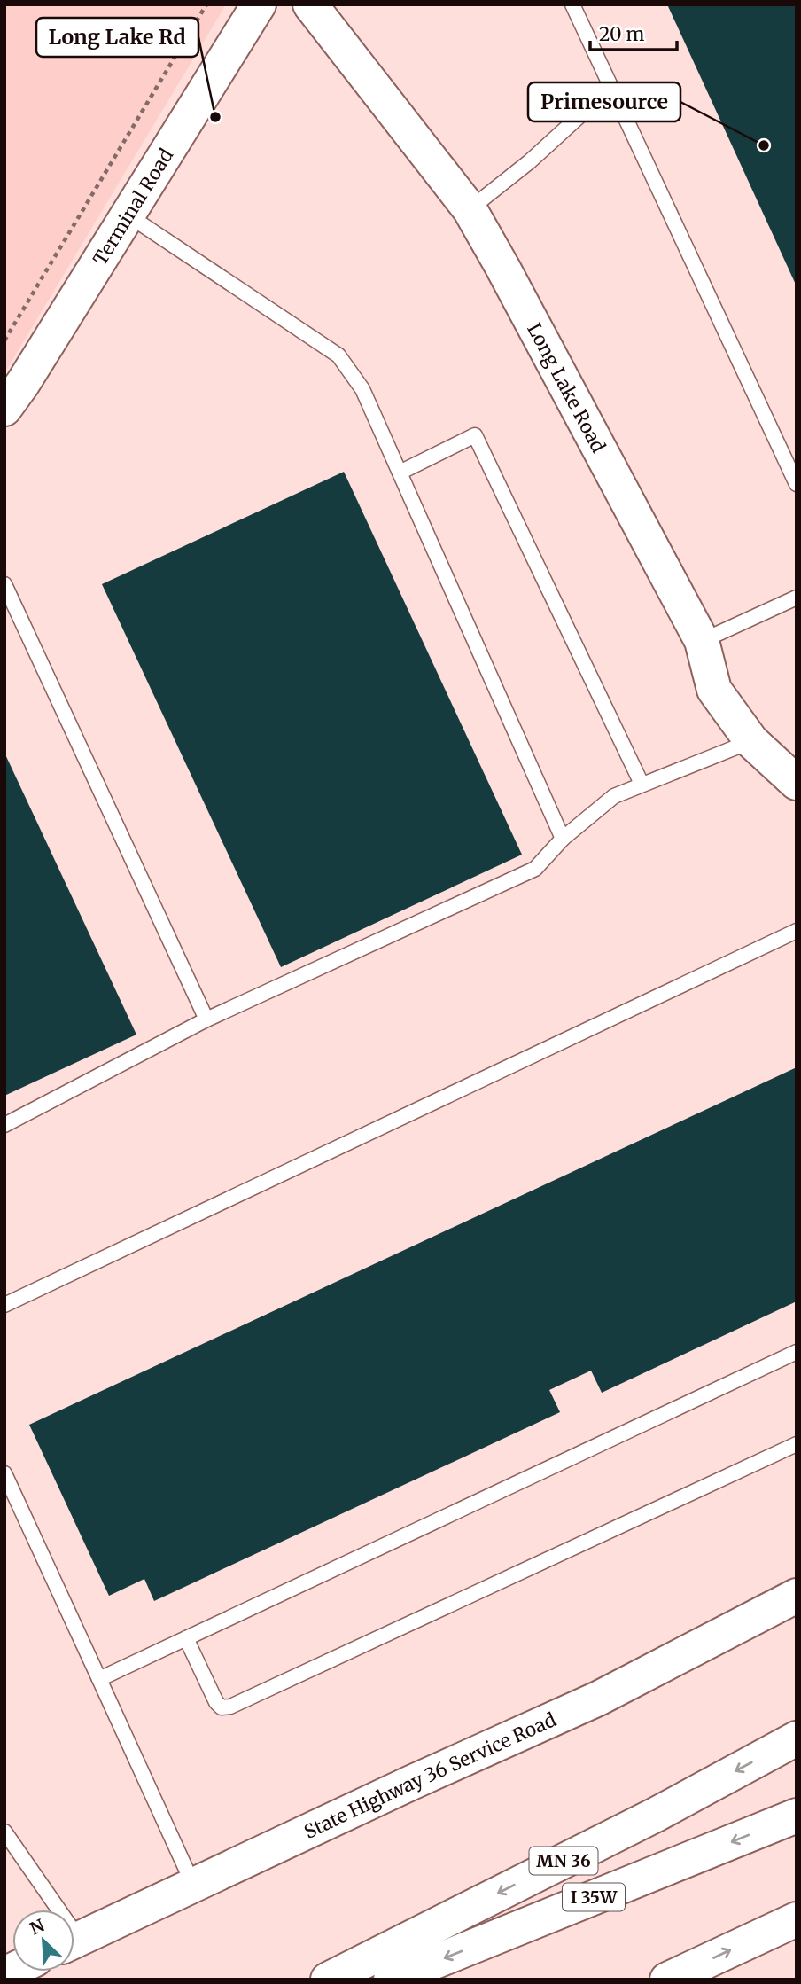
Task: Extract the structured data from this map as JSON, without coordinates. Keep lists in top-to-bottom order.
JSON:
{
  "streets": {
    "main road": [
      "Terminal Road",
      "Long Lake Road",
      "State Highway 36 Service Road",
      "MN 36",
      "I 35W"
    ]
  },
  "places": ["Long Lake Rd", "Primesource"],
  "scale_bar": "20 m",
  "north": "top left"
}
